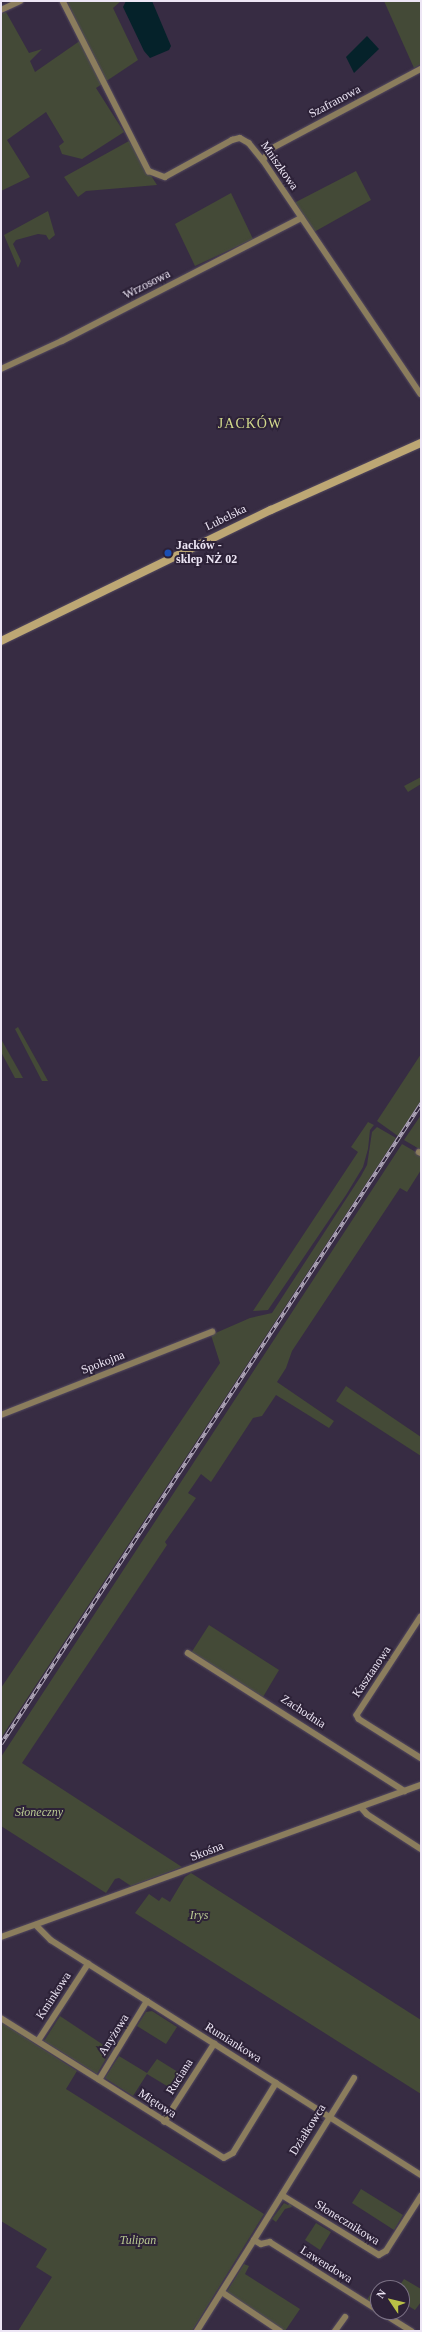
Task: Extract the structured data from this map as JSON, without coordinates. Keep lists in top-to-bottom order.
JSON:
{
  "streets": {
    "main road": ["Lubelska"],
    "street": [
      "Szafranowa",
      "Mniszkowa",
      "Wrzosowa",
      "Spokojna",
      "Kasztanowa",
      "Zachodnia",
      "Skośna",
      "Kminkowa",
      "Anyżowa",
      "Rumiankowa",
      "Ruciana",
      "Miętowa",
      "Działkowca",
      "Słonecznikowa",
      "Lawendowa"
    ]
  },
  "crossings": [
    ["Szafranowa", "Mniszkowa"],
    ["Mniszkowa", "Wrzosowa"],
    ["Zachodnia", "Skośna"],
    ["Skośna", "Rumiankowa"],
    ["Kminkowa", "Rumiankowa"],
    ["Kminkowa", "Miętowa"],
    ["Anyżowa", "Rumiankowa"],
    ["Anyżowa", "Miętowa"],
    ["Rumiankowa", "Ruciana"],
    ["Rumiankowa", "Miętowa"],
    ["Rumiankowa", "Działkowca"],
    ["Ruciana", "Miętowa"],
    ["Działkowca", "Słonecznikowa"],
    ["Działkowca", "Lawendowa"]
  ],
  "districts": ["JACKÓW"],
  "parks": ["Słoneczny", "Irys", "Tulipan"],
  "places": ["Jacków - sklep NŻ 02"],
  "north": "top left"
}
